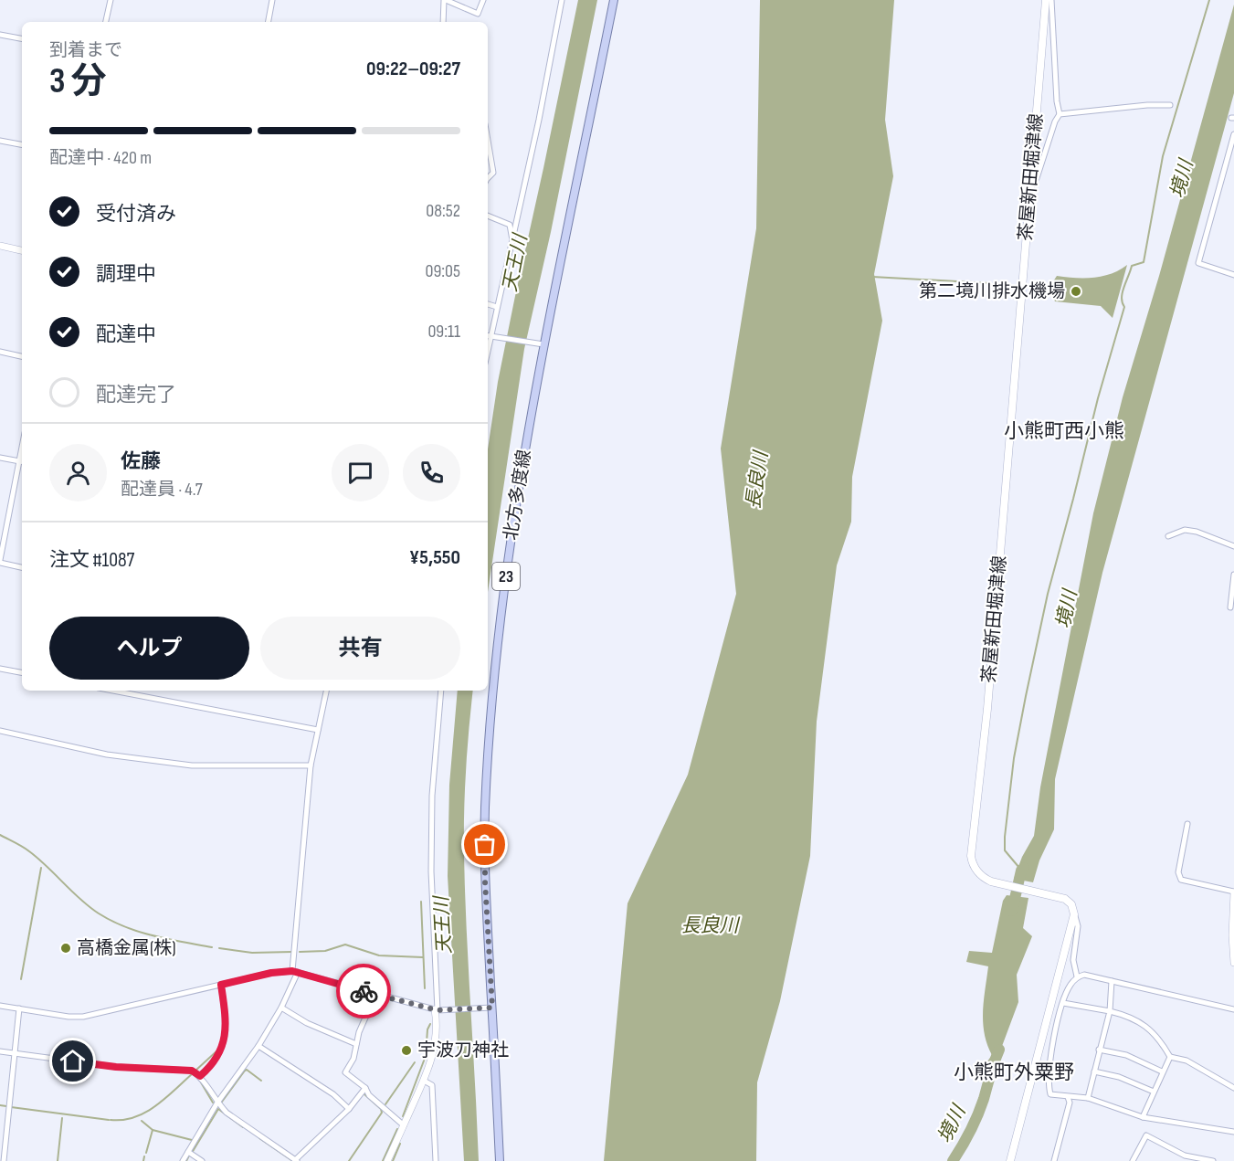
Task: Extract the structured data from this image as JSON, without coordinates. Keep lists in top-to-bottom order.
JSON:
{
  "streets": {
    "main road": ["茶屋新田堀津線", "北方多度線", "23"]
  },
  "districts": ["小熊町西小熊", "小熊町外粟野"],
  "water": ["境川", "天王川", "長良川"],
  "places": ["第二境川排水機場", "高橋金属(株)", "宇波刀神社"],
  "page": {
    "heading": ["3 分", "到着まで", "09:22–09:27"],
    "panel": [
      "佐藤",
      "配達員 · 4.7",
      "注文 #1087",
      "¥5,550"
    ],
    "bar": "配達中 · 420 m",
    "list": [
      ["受付済み", "08:52"],
      ["調理中", "09:05"],
      ["配達中", "09:11"],
      "配達完了"
    ],
    "buttons": ["ヘルプ", "共有"]
  }
}
